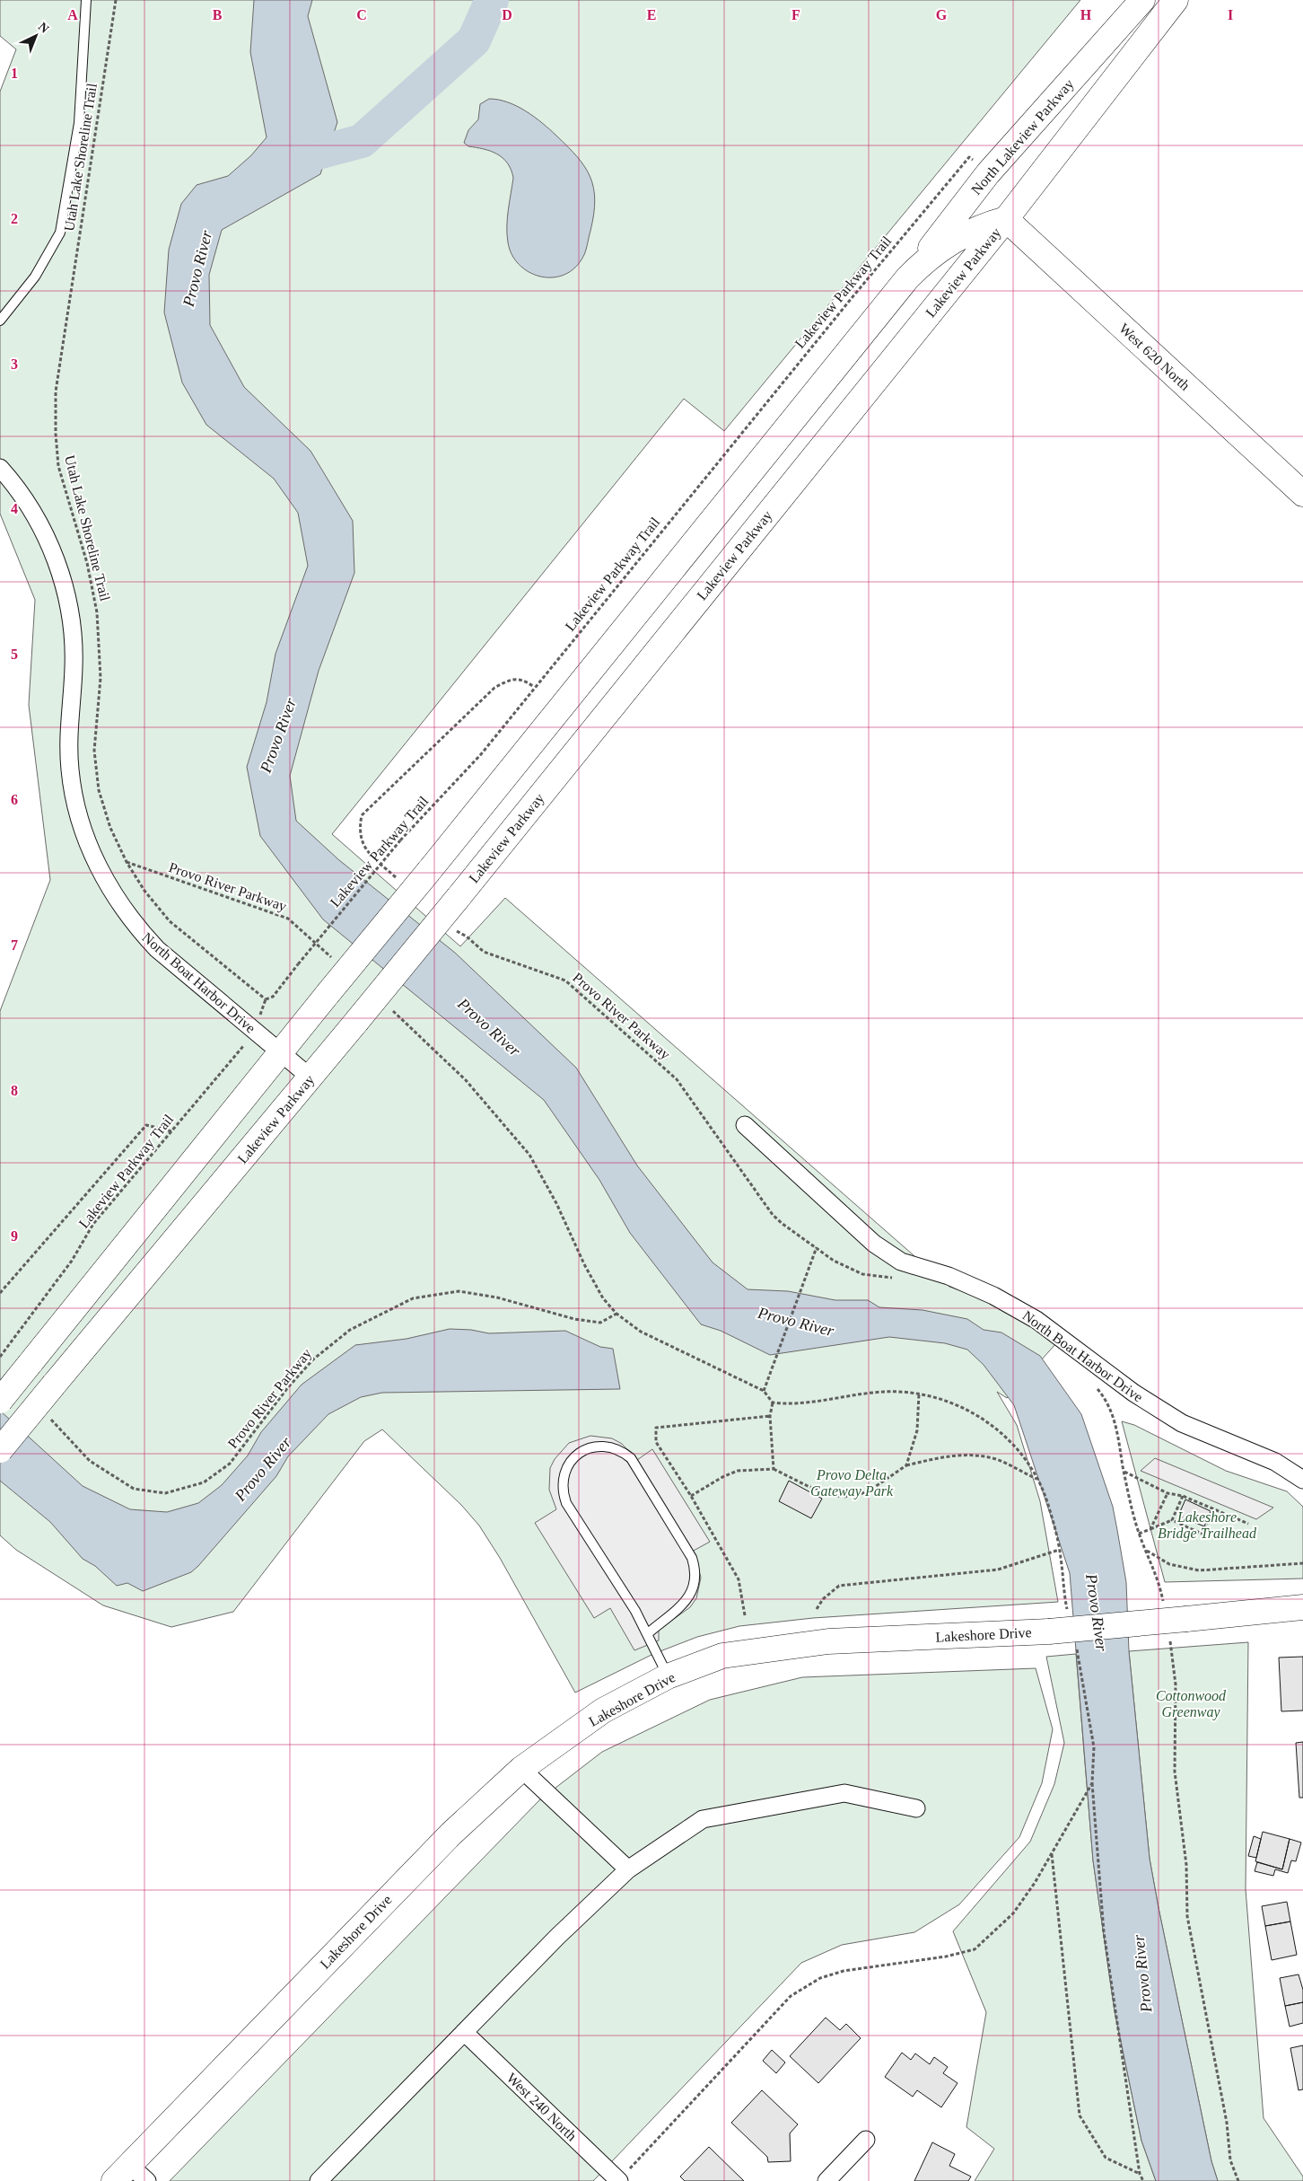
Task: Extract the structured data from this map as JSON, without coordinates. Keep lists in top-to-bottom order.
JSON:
{
  "streets": {
    "street": [
      "North Lakeview Parkway",
      "Lakeview Parkway",
      "West 620 North",
      "North Boat Harbor Drive",
      "Lakeshore Drive",
      "West 240 North"
    ],
    "path": ["Utah Lake Shoreline Trail", "Lakeview Parkway Trail", "Provo River Parkway"]
  },
  "crossings": [
    ["North Lakeview Parkway", "Lakeview Parkway"],
    ["Utah Lake Shoreline Trail", "Lakeview Parkway Trail"],
    ["Utah Lake Shoreline Trail", "Provo River Parkway"],
    ["Lakeview Parkway", "West 620 North"],
    ["Lakeview Parkway", "North Boat Harbor Drive"]
  ],
  "water": ["Provo River"],
  "parks": ["Provo Delta Gateway Park", "Lakeshore Bridge Trailhead", "Cottonwood Greenway"],
  "north": "top right",
  "grid": {
    "columns": [
      "A",
      "B",
      "C",
      "D",
      "E",
      "F",
      "G",
      "H",
      "I"
    ],
    "rows": [
      "1",
      "2",
      "3",
      "4",
      "5",
      "6",
      "7",
      "8",
      "9"
    ]
  }
}
